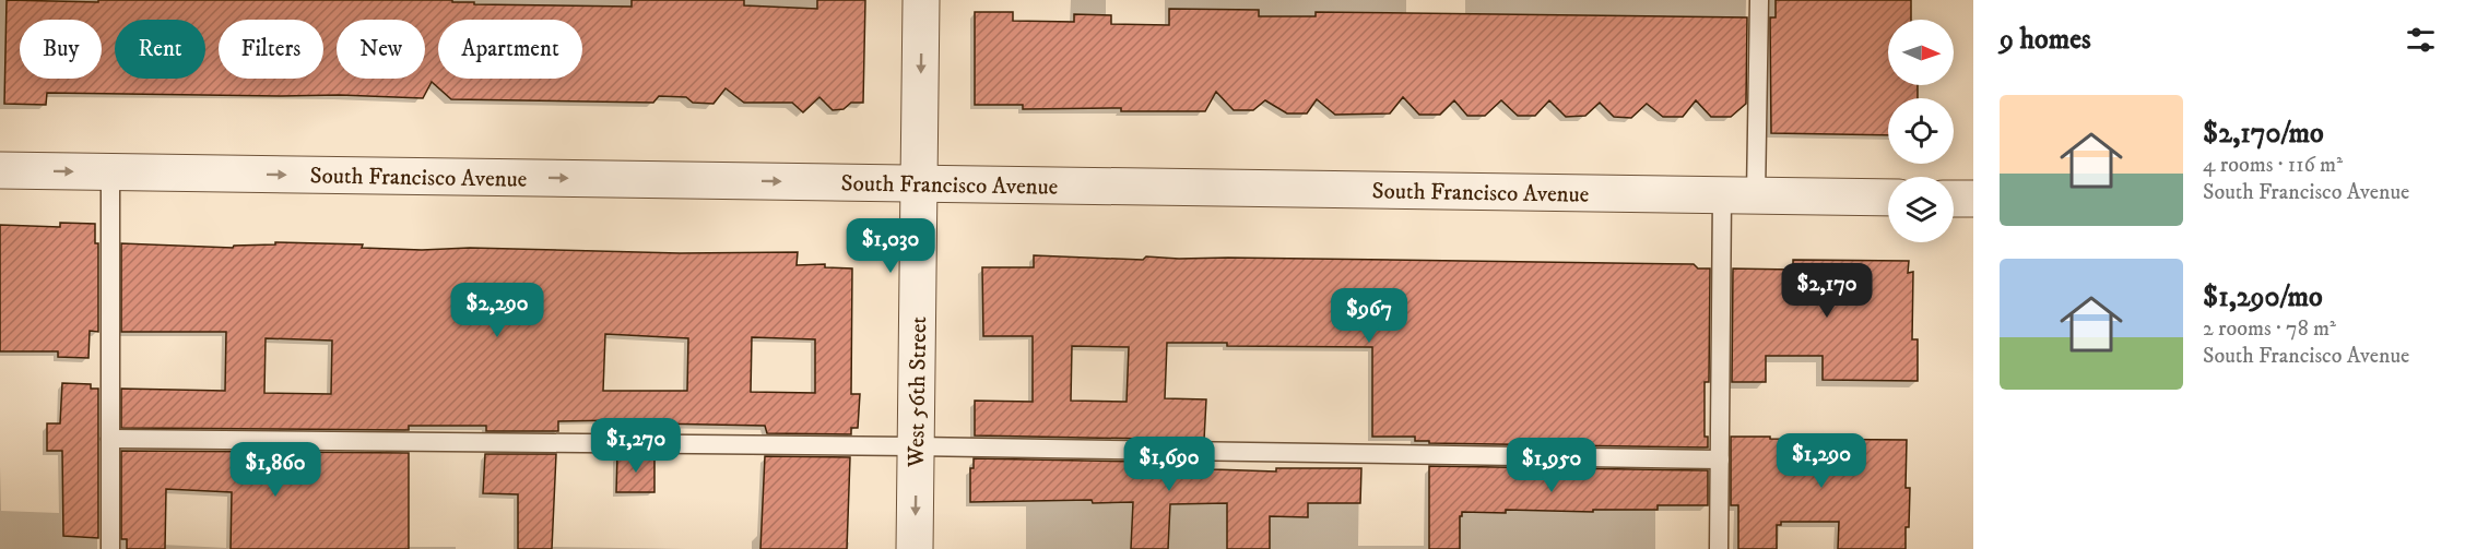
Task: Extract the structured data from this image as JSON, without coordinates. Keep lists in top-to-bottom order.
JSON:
{
  "streets": {
    "street": ["South Francisco Avenue", "West 56th Street"]
  },
  "crossings": [
    ["South Francisco Avenue", "West 56th Street"]
  ],
  "one_way": ["South Francisco Avenue", "West 56th Street"],
  "north": "right",
  "page": {
    "heading": "9 homes",
    "chip": [
      "Buy",
      "Rent",
      "Filters",
      "New",
      "Apartment"
    ],
    "list": [
      {
        "name": "$2,170/mo",
        "note": "4 rooms · 116 m² · South Francisco Avenue"
      },
      {
        "name": "$1,290/mo",
        "note": "2 rooms · 78 m² · South Francisco Avenue"
      }
    ],
    "price": [
      "$1,030",
      "$2,170",
      "$2,290",
      "$967",
      "$1,270",
      "$1,290",
      "$1,690",
      "$1,950",
      "$1,860"
    ]
  }
}
